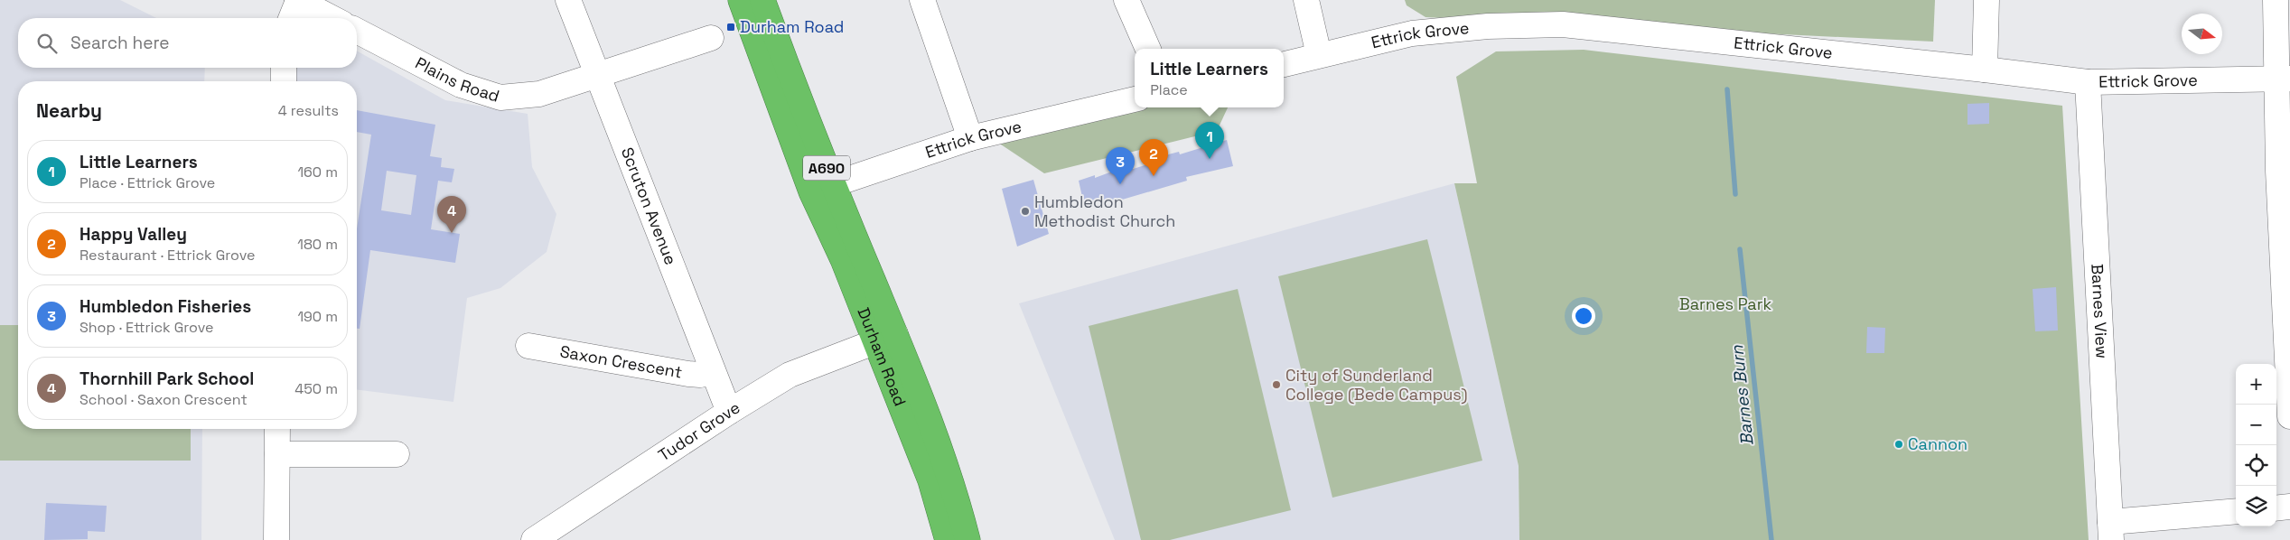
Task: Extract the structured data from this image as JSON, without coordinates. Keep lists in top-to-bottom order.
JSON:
{
  "streets": {
    "highway": ["A690", "Durham Road"],
    "street": [
      "Ettrick Grove",
      "Plains Road",
      "Scruton Avenue",
      "Barnes View",
      "Saxon Crescent",
      "Tudor Grove"
    ]
  },
  "crossings": [
    ["Ettrick Grove", "Barnes View"],
    ["Ettrick Grove", "Durham Road"],
    ["Plains Road", "Scruton Avenue"],
    ["Scruton Avenue", "Saxon Crescent"],
    ["Scruton Avenue", "Tudor Grove"],
    ["Durham Road", "Tudor Grove"]
  ],
  "water": ["Barnes Burn"],
  "parks": ["Barnes Park"],
  "places": {
    "transit": ["Durham Road"],
    "other": ["Humbledon Methodist Church", "City of Sunderland College (Bede Campus)", "Cannon"]
  },
  "north": "right",
  "page": {
    "search": "Search here",
    "popup": ["Little Learners", "Place"],
    "heading": ["Nearby", "4 results"],
    "pins": [
      "1",
      "2",
      "3",
      "4"
    ],
    "list": [
      {
        "mark": "1",
        "name": "Little Learners",
        "note": "Place · Ettrick Grove",
        "value": "160 m"
      },
      {
        "mark": "2",
        "name": "Happy Valley",
        "note": "Restaurant · Ettrick Grove",
        "value": "180 m"
      },
      {
        "mark": "3",
        "name": "Humbledon Fisheries",
        "note": "Shop · Ettrick Grove",
        "value": "190 m"
      },
      {
        "mark": "4",
        "name": "Thornhill Park School",
        "note": "School · Saxon Crescent",
        "value": "450 m"
      }
    ],
    "map_buttons": ["+", "−"]
  }
}
